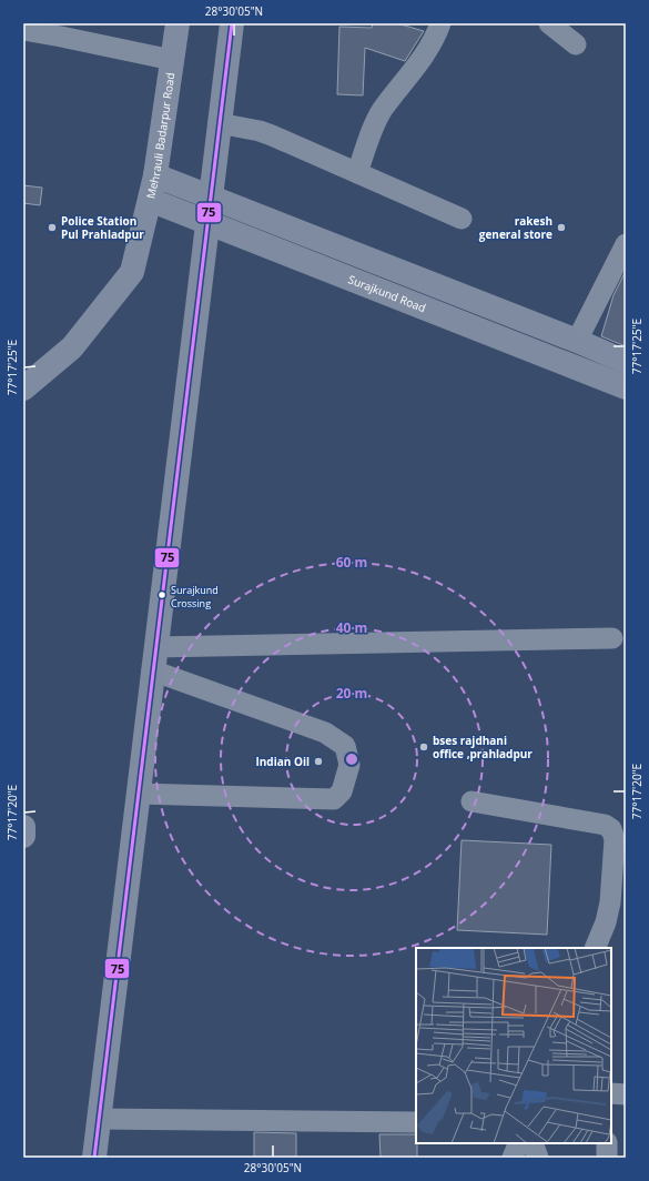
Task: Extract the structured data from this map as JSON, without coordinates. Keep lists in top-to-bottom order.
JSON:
{
  "streets": {
    "main road": ["Mehrauli Badarpur Road", "Surajkund Road"]
  },
  "crossings": [
    ["Mehrauli Badarpur Road", "Surajkund Road"]
  ],
  "places": [
    "Police Station Pul Prahladpur",
    "rakesh general store",
    "Surajkund Crossing",
    "bses rajdhani office ,prahladpur",
    "Indian Oil"
  ],
  "lines": ["transit line 75"],
  "coordinates": ["28°30'05\"N", "77°17'25\"E", "77°17'20\"E"],
  "rings": ["60 m", "40 m", "20 m"]
}
